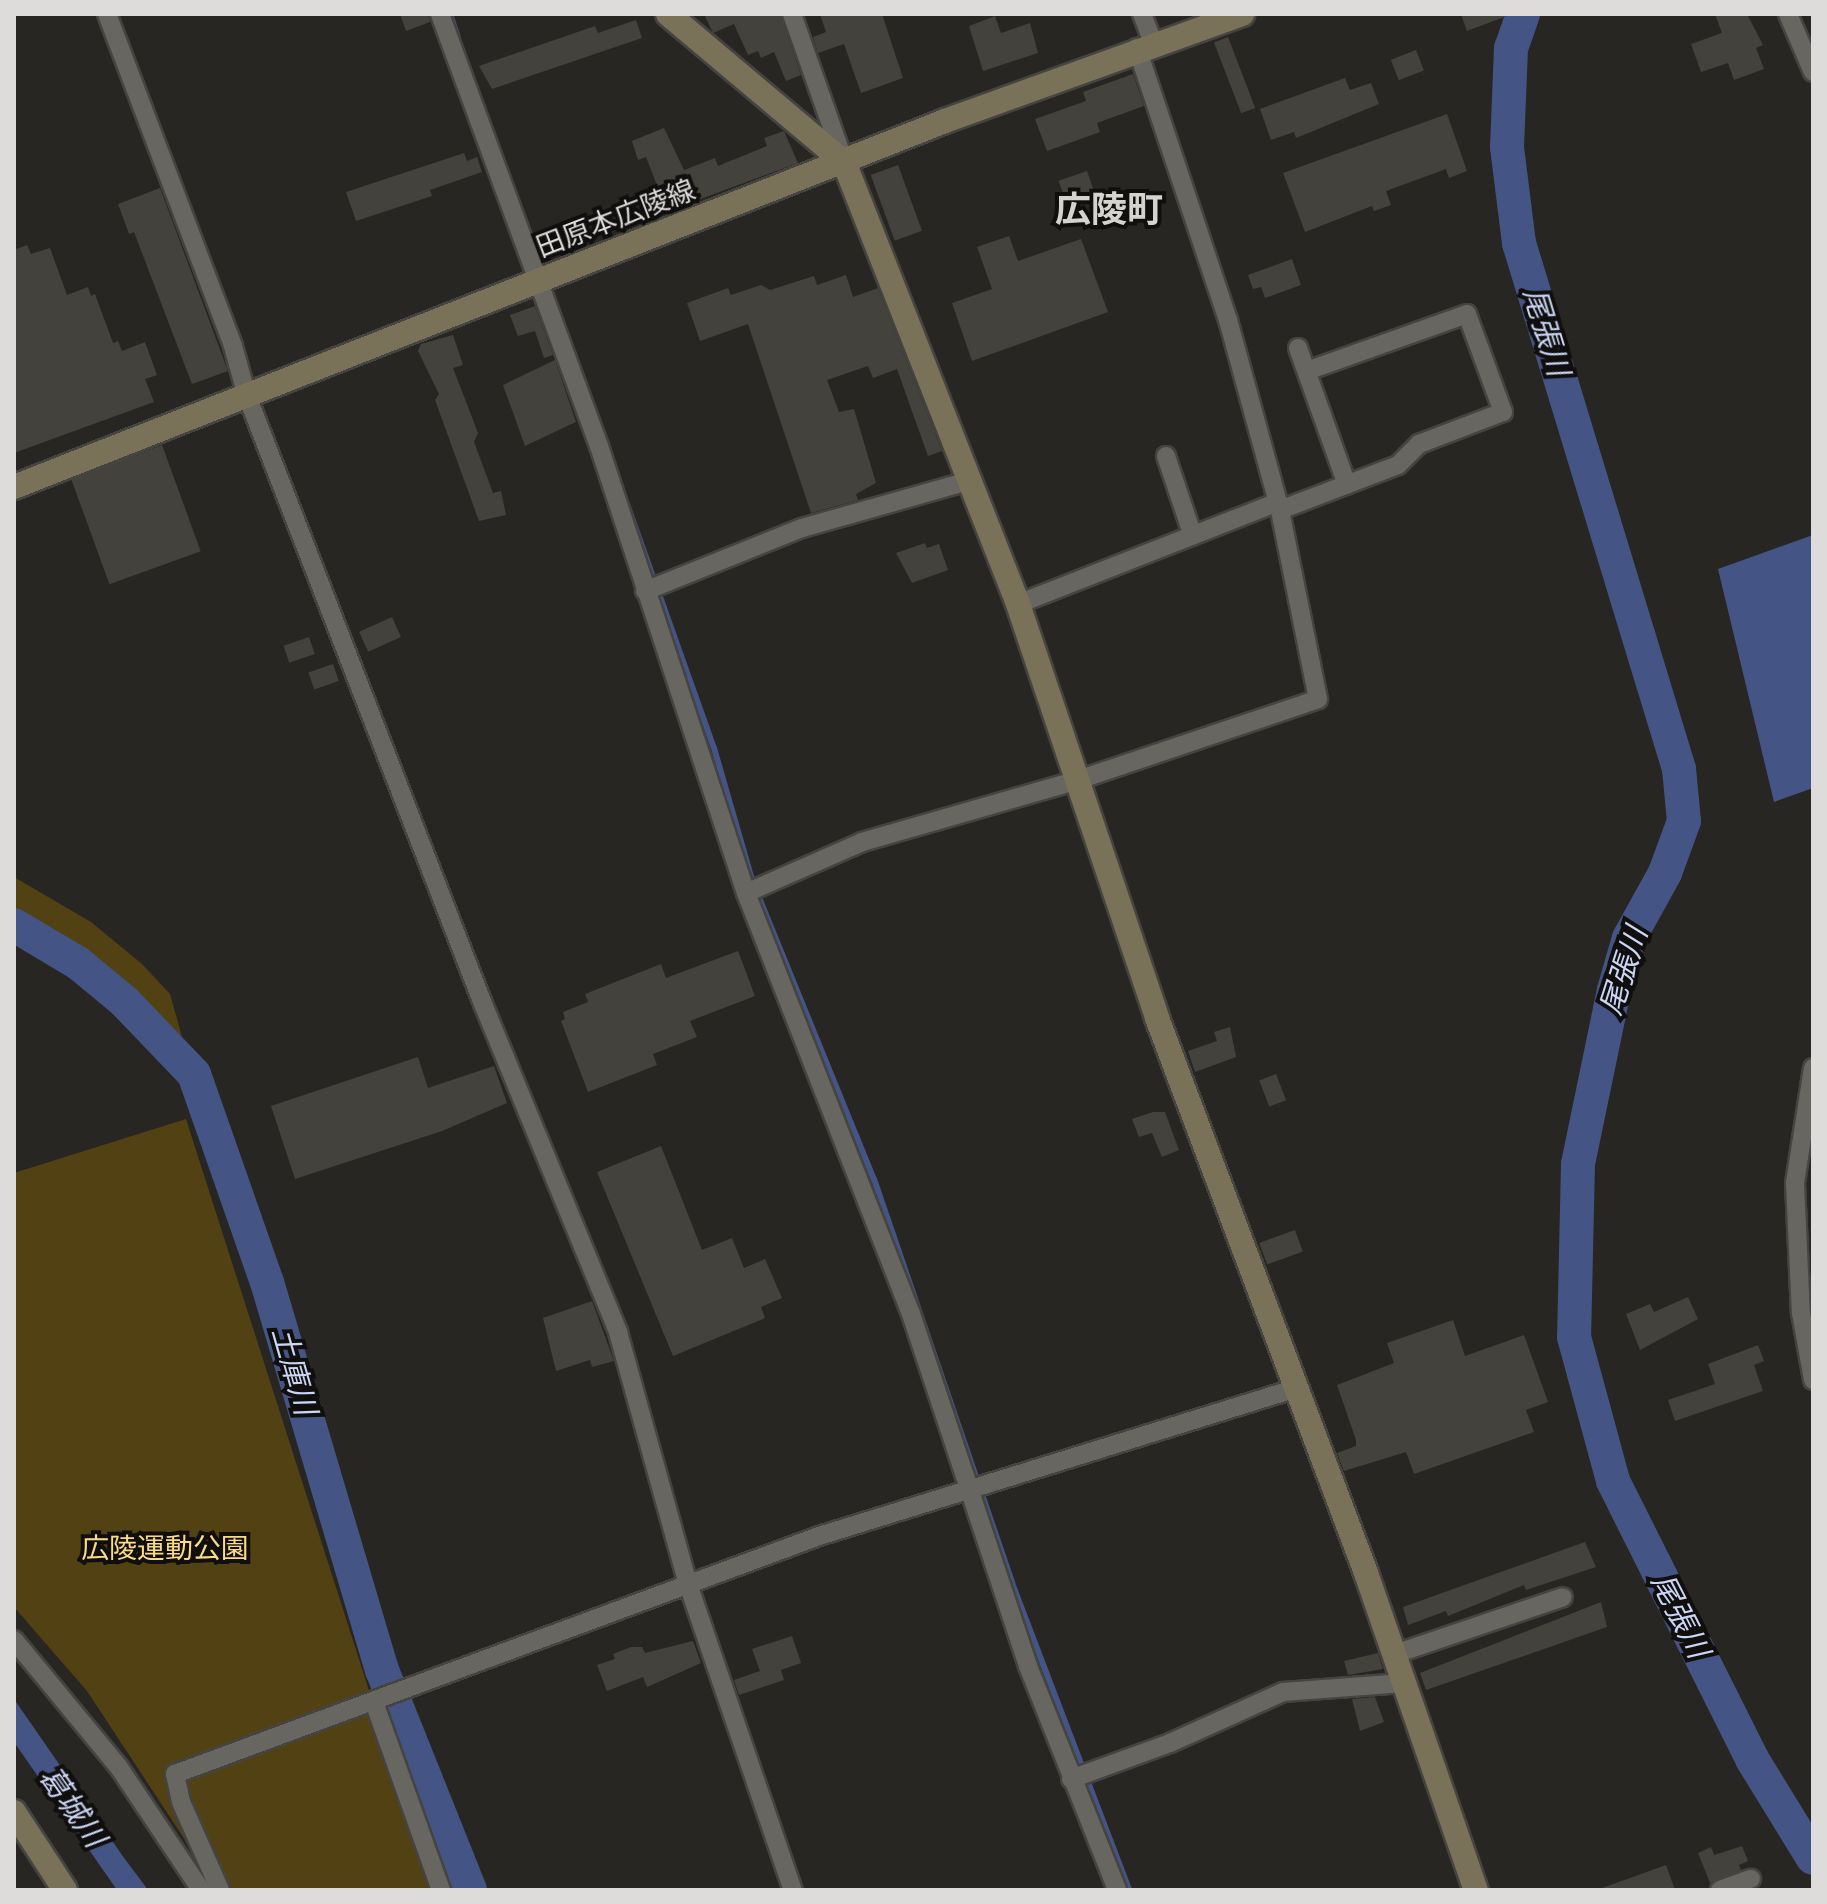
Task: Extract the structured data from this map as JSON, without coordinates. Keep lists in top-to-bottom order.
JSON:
{
  "streets": {
    "street": ["田原本広陵線"]
  },
  "districts": ["広陵町"],
  "water": ["尾張川", "土庫川", "葛城川"],
  "parks": ["広陵運動公園"]
}
